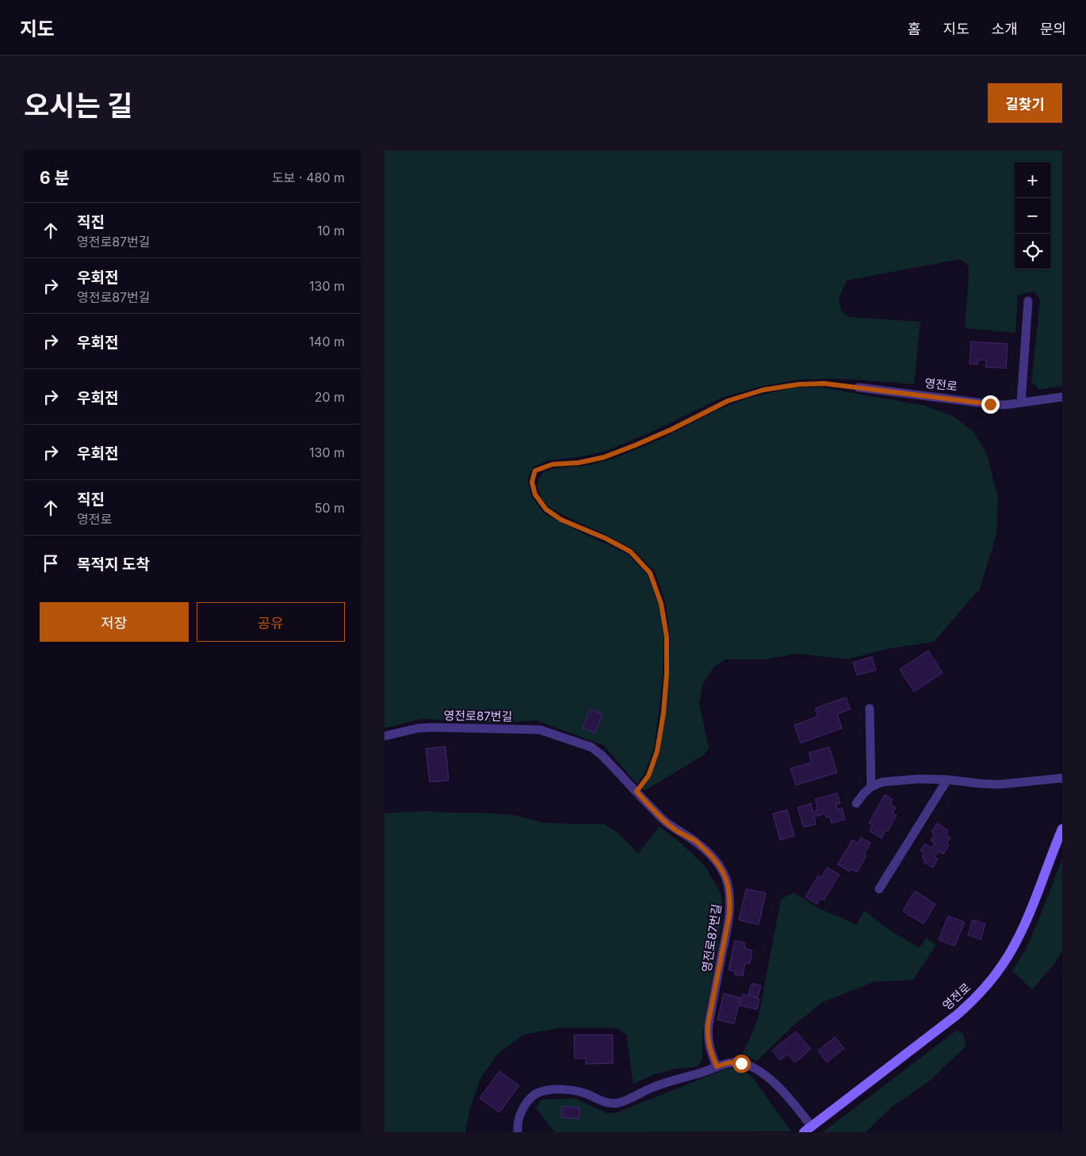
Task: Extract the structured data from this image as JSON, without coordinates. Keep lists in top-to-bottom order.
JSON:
{
  "streets": {
    "street": ["영전로"],
    "lane": ["영전로87번길"]
  },
  "page": {
    "header": "지도",
    "nav": [
      "홈",
      "지도",
      "소개",
      "문의"
    ],
    "title": "오시는 길",
    "buttons": [
      "길찾기",
      ["저장", "공유"]
    ],
    "heading": ["6 분", "도보 · 480 m"],
    "map_buttons": ["+", "−"],
    "list": [
      ["직진", "영전로87번길", "10 m"],
      ["우회전", "영전로87번길", "130 m"],
      ["우회전", "140 m"],
      ["우회전", "20 m"],
      ["우회전", "130 m"],
      ["직진", "영전로", "50 m"],
      "목적지 도착"
    ]
  }
}
